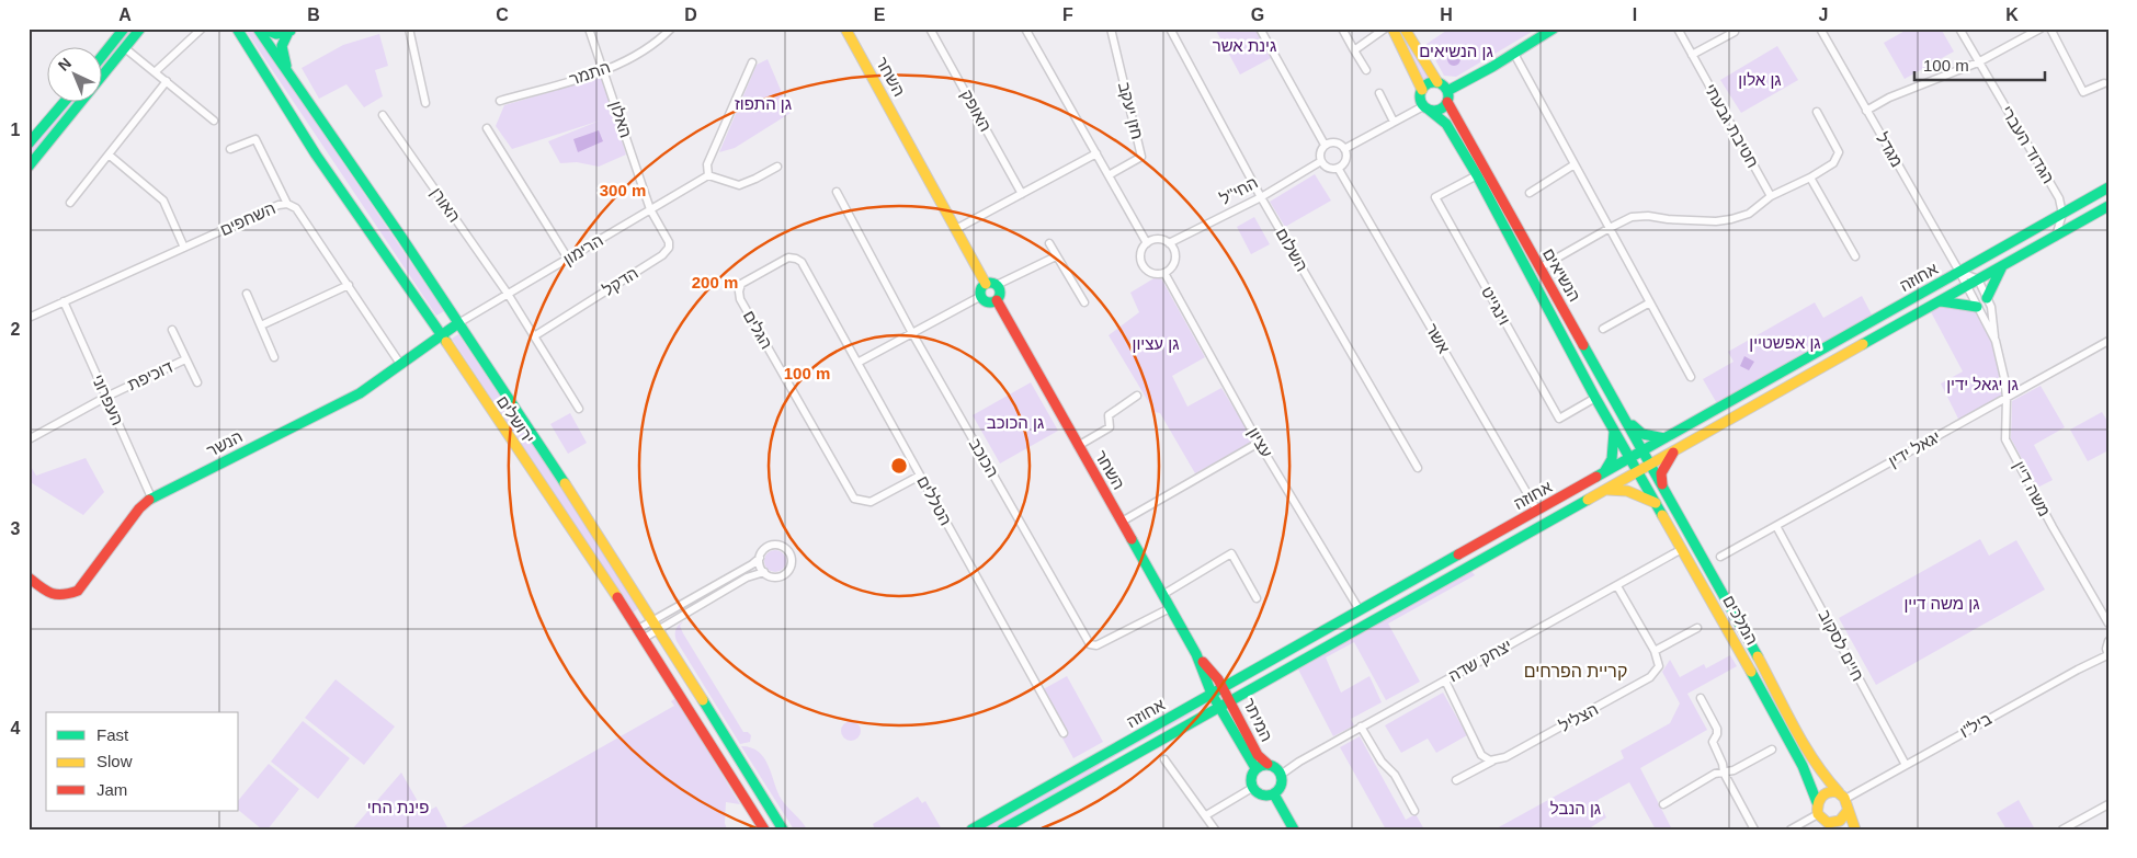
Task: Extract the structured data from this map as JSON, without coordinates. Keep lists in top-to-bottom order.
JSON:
{
  "streets": {
    "main road": [
      "השחר",
      "הנשיאים",
      "אחוזה",
      "ירושלים",
      "הנשר",
      "המלכים",
      "המיתר"
    ],
    "street": [
      "התמר",
      "האופק",
      "חזן יעקב",
      "האלון",
      "חטיבת גבעתי",
      "הגדוד העברי",
      "מגדל",
      "החי\"ל",
      "האורן",
      "השחפים",
      "הרימון",
      "השלום",
      "הדקל",
      "וינגייט",
      "הגלים",
      "אשר",
      "דוכיפת",
      "העפרוני",
      "עציון",
      "יגאל ידין",
      "הכוכב",
      "משה דיין",
      "הטללים",
      "חיים לסקוב",
      "יצחק שדה",
      "הצליל",
      "ביל\"ו"
    ]
  },
  "crossings": [
    ["התמר", "האלון"],
    ["השחר", "אחוזה"],
    ["השחר", "הכוכב"],
    ["השחר", "המיתר"],
    ["האלון", "הרימון"],
    ["האלון", "הדקל"],
    ["הגדוד העברי", "אחוזה"],
    ["מגדל", "אחוזה"],
    ["מגדל", "משה דיין"],
    ["החי\"ל", "השלום"],
    ["החי\"ל", "אשר"],
    ["החי\"ל", "עציון"],
    ["האורן", "הרימון"],
    ["האורן", "הדקל"],
    ["השחפים", "העפרוני"],
    ["השחפים", "הנשר"],
    ["הרימון", "הדקל"],
    ["הרימון", "ירושלים"],
    ["הרימון", "הנשר"],
    ["הנשיאים", "אחוזה"],
    ["הנשיאים", "וינגייט"],
    ["הנשיאים", "המלכים"],
    ["אחוזה", "אשר"],
    ["אחוזה", "עציון"],
    ["אחוזה", "משה דיין"],
    ["אחוזה", "המלכים"],
    ["אחוזה", "המיתר"],
    ["הגלים", "הטללים"],
    ["דוכיפת", "העפרוני"],
    ["העפרוני", "הנשר"],
    ["ירושלים", "הנשר"],
    ["יגאל ידין", "משה דיין"],
    ["יגאל ידין", "חיים לסקוב"],
    ["המלכים", "יצחק שדה"],
    ["המלכים", "ביל\"ו"],
    ["חיים לסקוב", "ביל\"ו"],
    ["יצחק שדה", "המיתר"]
  ],
  "districts": ["קריית הפרחים"],
  "parks": [
    "גינת אשר",
    "גן הנשיאים",
    "גן אלון",
    "גן התפוז",
    "גן אפשטיין",
    "גן עציון",
    "גן יגאל ידין",
    "גן הכוכב",
    "גן משה דיין",
    "פינת החי",
    "גן הנבל"
  ],
  "legend": ["Fast", "Slow", "Jam"],
  "scale_bar": "100 m",
  "north": "top left",
  "grid": {
    "columns": [
      "A",
      "B",
      "C",
      "D",
      "E",
      "F",
      "G",
      "H",
      "I",
      "J",
      "K"
    ],
    "rows": [
      "1",
      "2",
      "3",
      "4"
    ]
  },
  "rings": ["300 m", "200 m", "100 m"]
}
